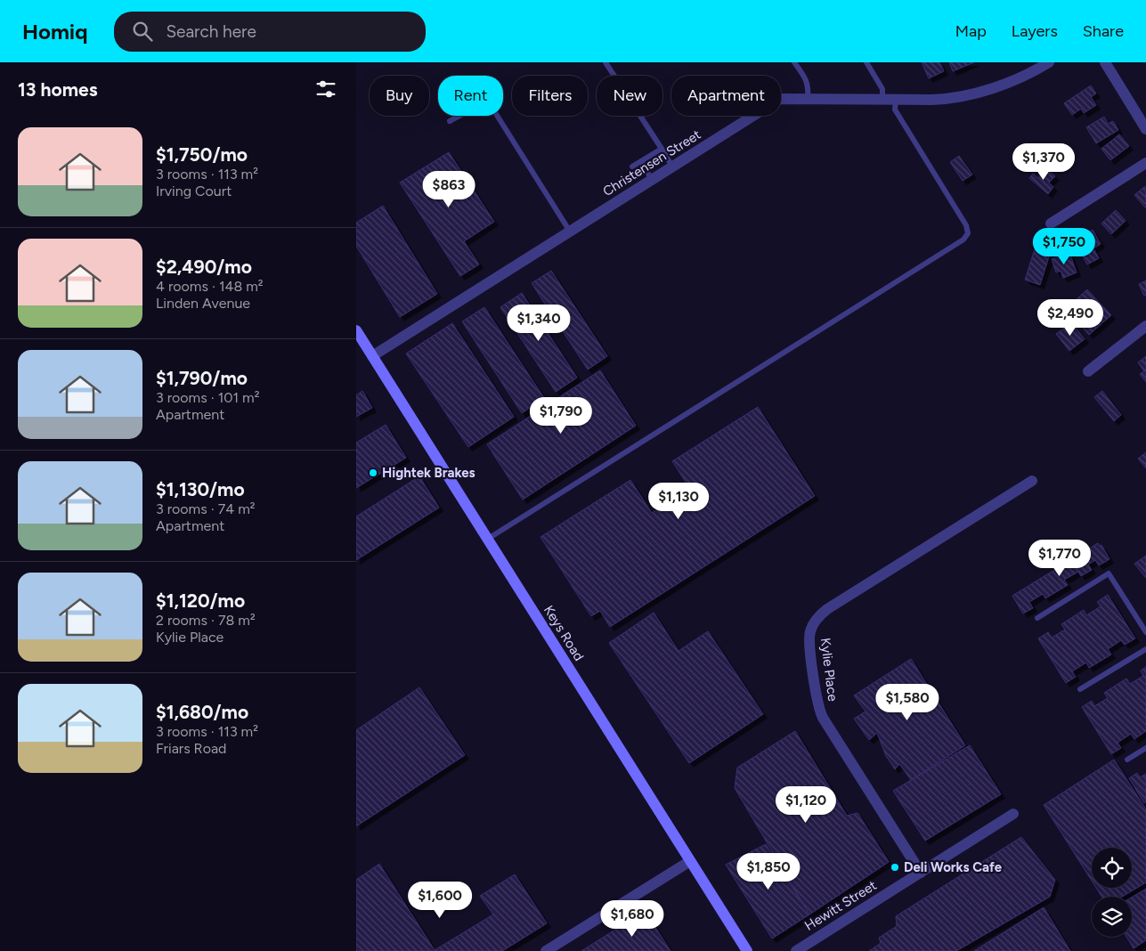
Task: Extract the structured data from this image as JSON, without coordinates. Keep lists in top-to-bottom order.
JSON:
{
  "streets": {
    "street": [
      "Christensen Street",
      "Keys Road",
      "Kylie Place",
      "Hewitt Street"
    ]
  },
  "crossings": [
    ["Christensen Street", "Keys Road"],
    ["Kylie Place", "Hewitt Street"]
  ],
  "places": ["Hightek Brakes", "Deli Works Cafe"],
  "page": {
    "header": "Homiq",
    "search": "Search here",
    "nav": ["Map", "Layers", "Share"],
    "heading": "13 homes",
    "chip": [
      "Buy",
      "Rent",
      "Filters",
      "New",
      "Apartment"
    ],
    "list": [
      {
        "name": "$1,750/mo",
        "note": "3 rooms · 113 m² · Irving Court"
      },
      {
        "name": "$2,490/mo",
        "note": "4 rooms · 148 m² · Linden Avenue"
      },
      {
        "name": "$1,790/mo",
        "note": "3 rooms · 101 m² · Apartment"
      },
      {
        "name": "$1,130/mo",
        "note": "3 rooms · 74 m² · Apartment"
      },
      {
        "name": "$1,120/mo",
        "note": "2 rooms · 78 m² · Kylie Place"
      },
      {
        "name": "$1,680/mo",
        "note": "3 rooms · 113 m² · Friars Road"
      }
    ],
    "price": [
      "$1,370",
      "$863",
      "$1,750",
      "$2,490",
      "$1,340",
      "$1,790",
      "$1,130",
      "$1,770",
      "$1,580",
      "$1,120",
      "$1,850",
      "$1,600",
      "$1,680"
    ]
  }
}
